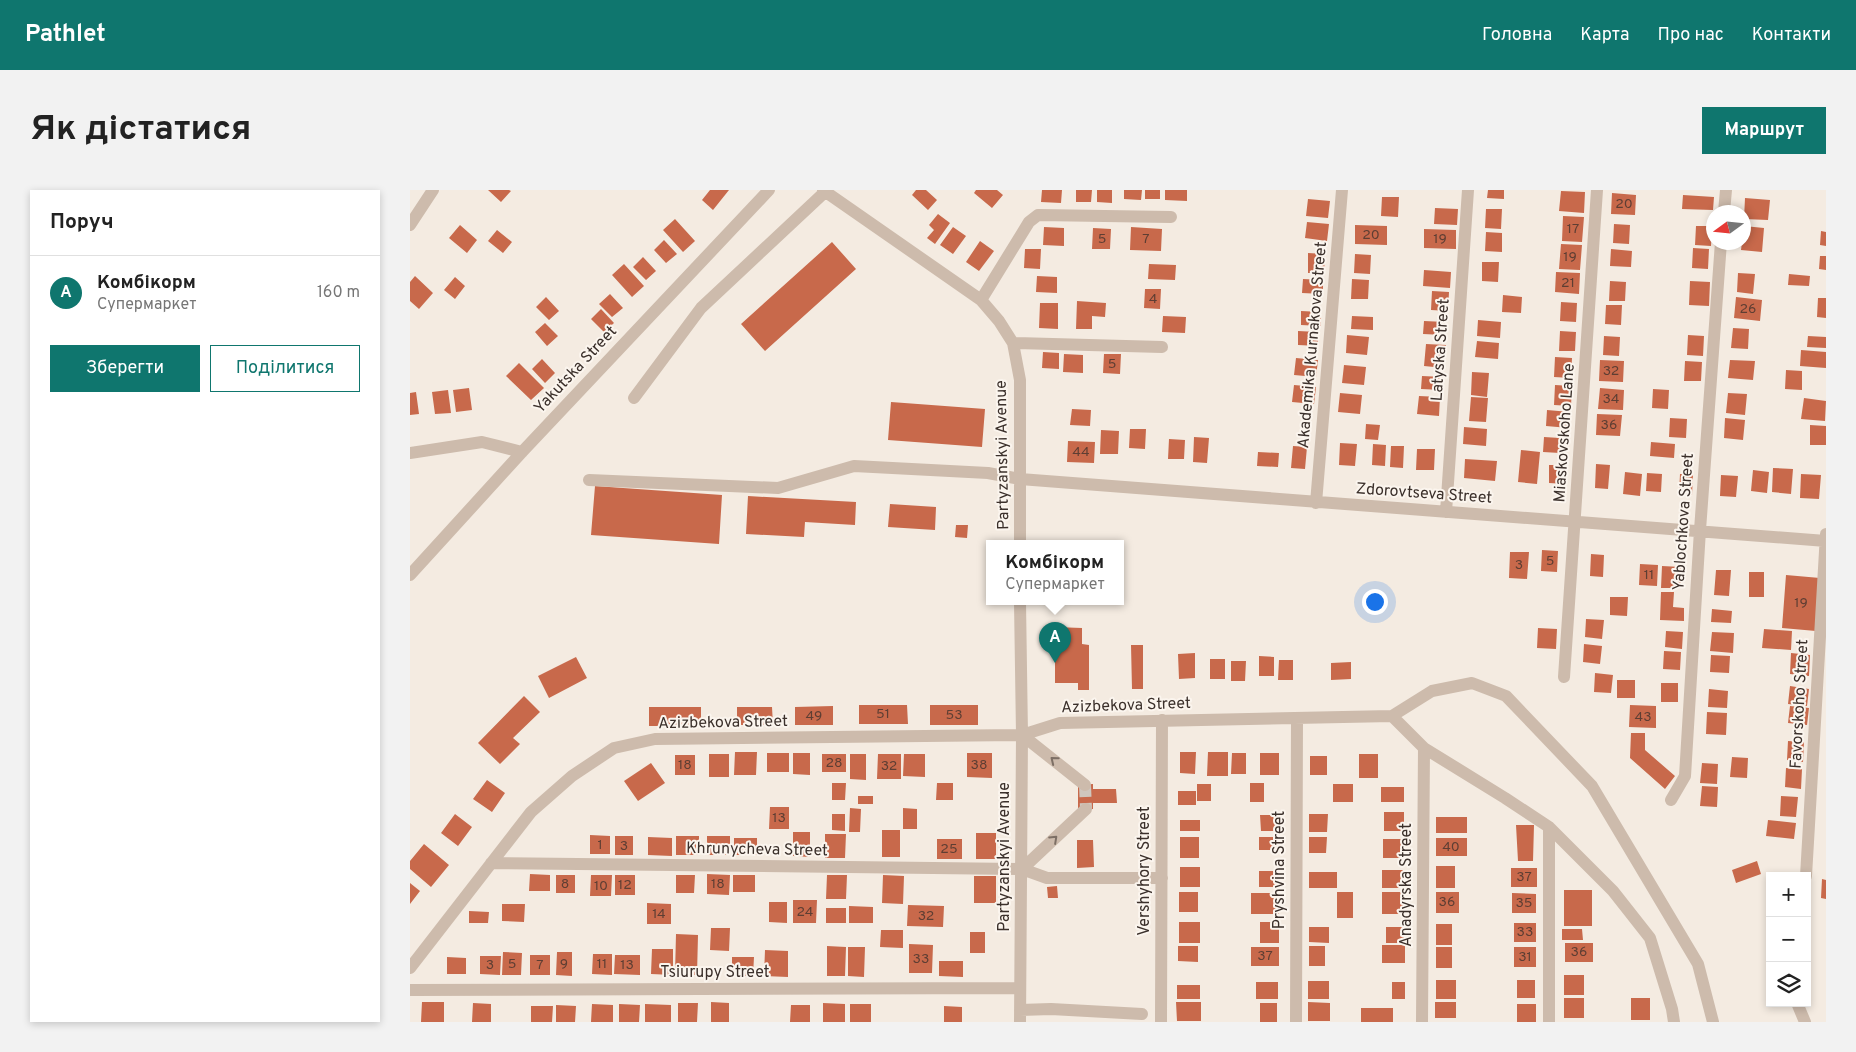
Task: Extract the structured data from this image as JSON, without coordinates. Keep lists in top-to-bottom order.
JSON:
{
  "streets": {
    "street": [
      "Akademika Kurnakova Street",
      "Latyska Street",
      "Yakutska Street",
      "Miaskovskoho Lane",
      "Partyzanskyi Avenue",
      "Zdorovtseva Street",
      "Yablochkova Street",
      "Favorskoho Street",
      "Azizbekova Street",
      "Khrunycheva Street",
      "Pryshvina Street",
      "Vershyhory Street",
      "Anadyrska Street",
      "Tsiurupy Street"
    ]
  },
  "crossings": [
    ["Akademika Kurnakova Street", "Zdorovtseva Street"],
    ["Latyska Street", "Zdorovtseva Street"],
    ["Miaskovskoho Lane", "Zdorovtseva Street"],
    ["Partyzanskyi Avenue", "Zdorovtseva Street"],
    ["Partyzanskyi Avenue", "Azizbekova Street"],
    ["Partyzanskyi Avenue", "Khrunycheva Street"],
    ["Partyzanskyi Avenue", "Tsiurupy Street"],
    ["Zdorovtseva Street", "Yablochkova Street"],
    ["Zdorovtseva Street", "Favorskoho Street"],
    ["Azizbekova Street", "Khrunycheva Street"],
    ["Azizbekova Street", "Pryshvina Street"],
    ["Azizbekova Street", "Vershyhory Street"],
    ["Khrunycheva Street", "Vershyhory Street"]
  ],
  "house_numbers": [
    "20",
    "17",
    "20",
    "5",
    "7",
    "19",
    "19",
    "21",
    "4",
    "26",
    "5",
    "32",
    "34",
    "36",
    "44",
    "5",
    "3",
    "11",
    "19",
    "51",
    "53",
    "49",
    "43",
    "28",
    "18",
    "38",
    "32",
    "13",
    "1",
    "3",
    "40",
    "25",
    "37",
    "8",
    "18",
    "12",
    "10",
    "36",
    "35",
    "24",
    "14",
    "32",
    "33",
    "36",
    "37",
    "31",
    "33",
    "5",
    "9",
    "11",
    "3",
    "7",
    "13"
  ],
  "north": "left",
  "page": {
    "header": "Pathlet",
    "nav": [
      "Головна",
      "Карта",
      "Про нас",
      "Контакти"
    ],
    "buttons": [
      "Маршрут",
      ["Зберегти", "Поділитися"]
    ],
    "title": "Як дістатися",
    "heading": "Поруч",
    "list": [
      {
        "mark": "A",
        "name": "Комбікорм",
        "note": "Супермаркет",
        "value": "160 m"
      }
    ],
    "popup": ["Комбікорм", "Супермаркет"],
    "pins": "A",
    "map_buttons": ["+", "−"]
  }
}
